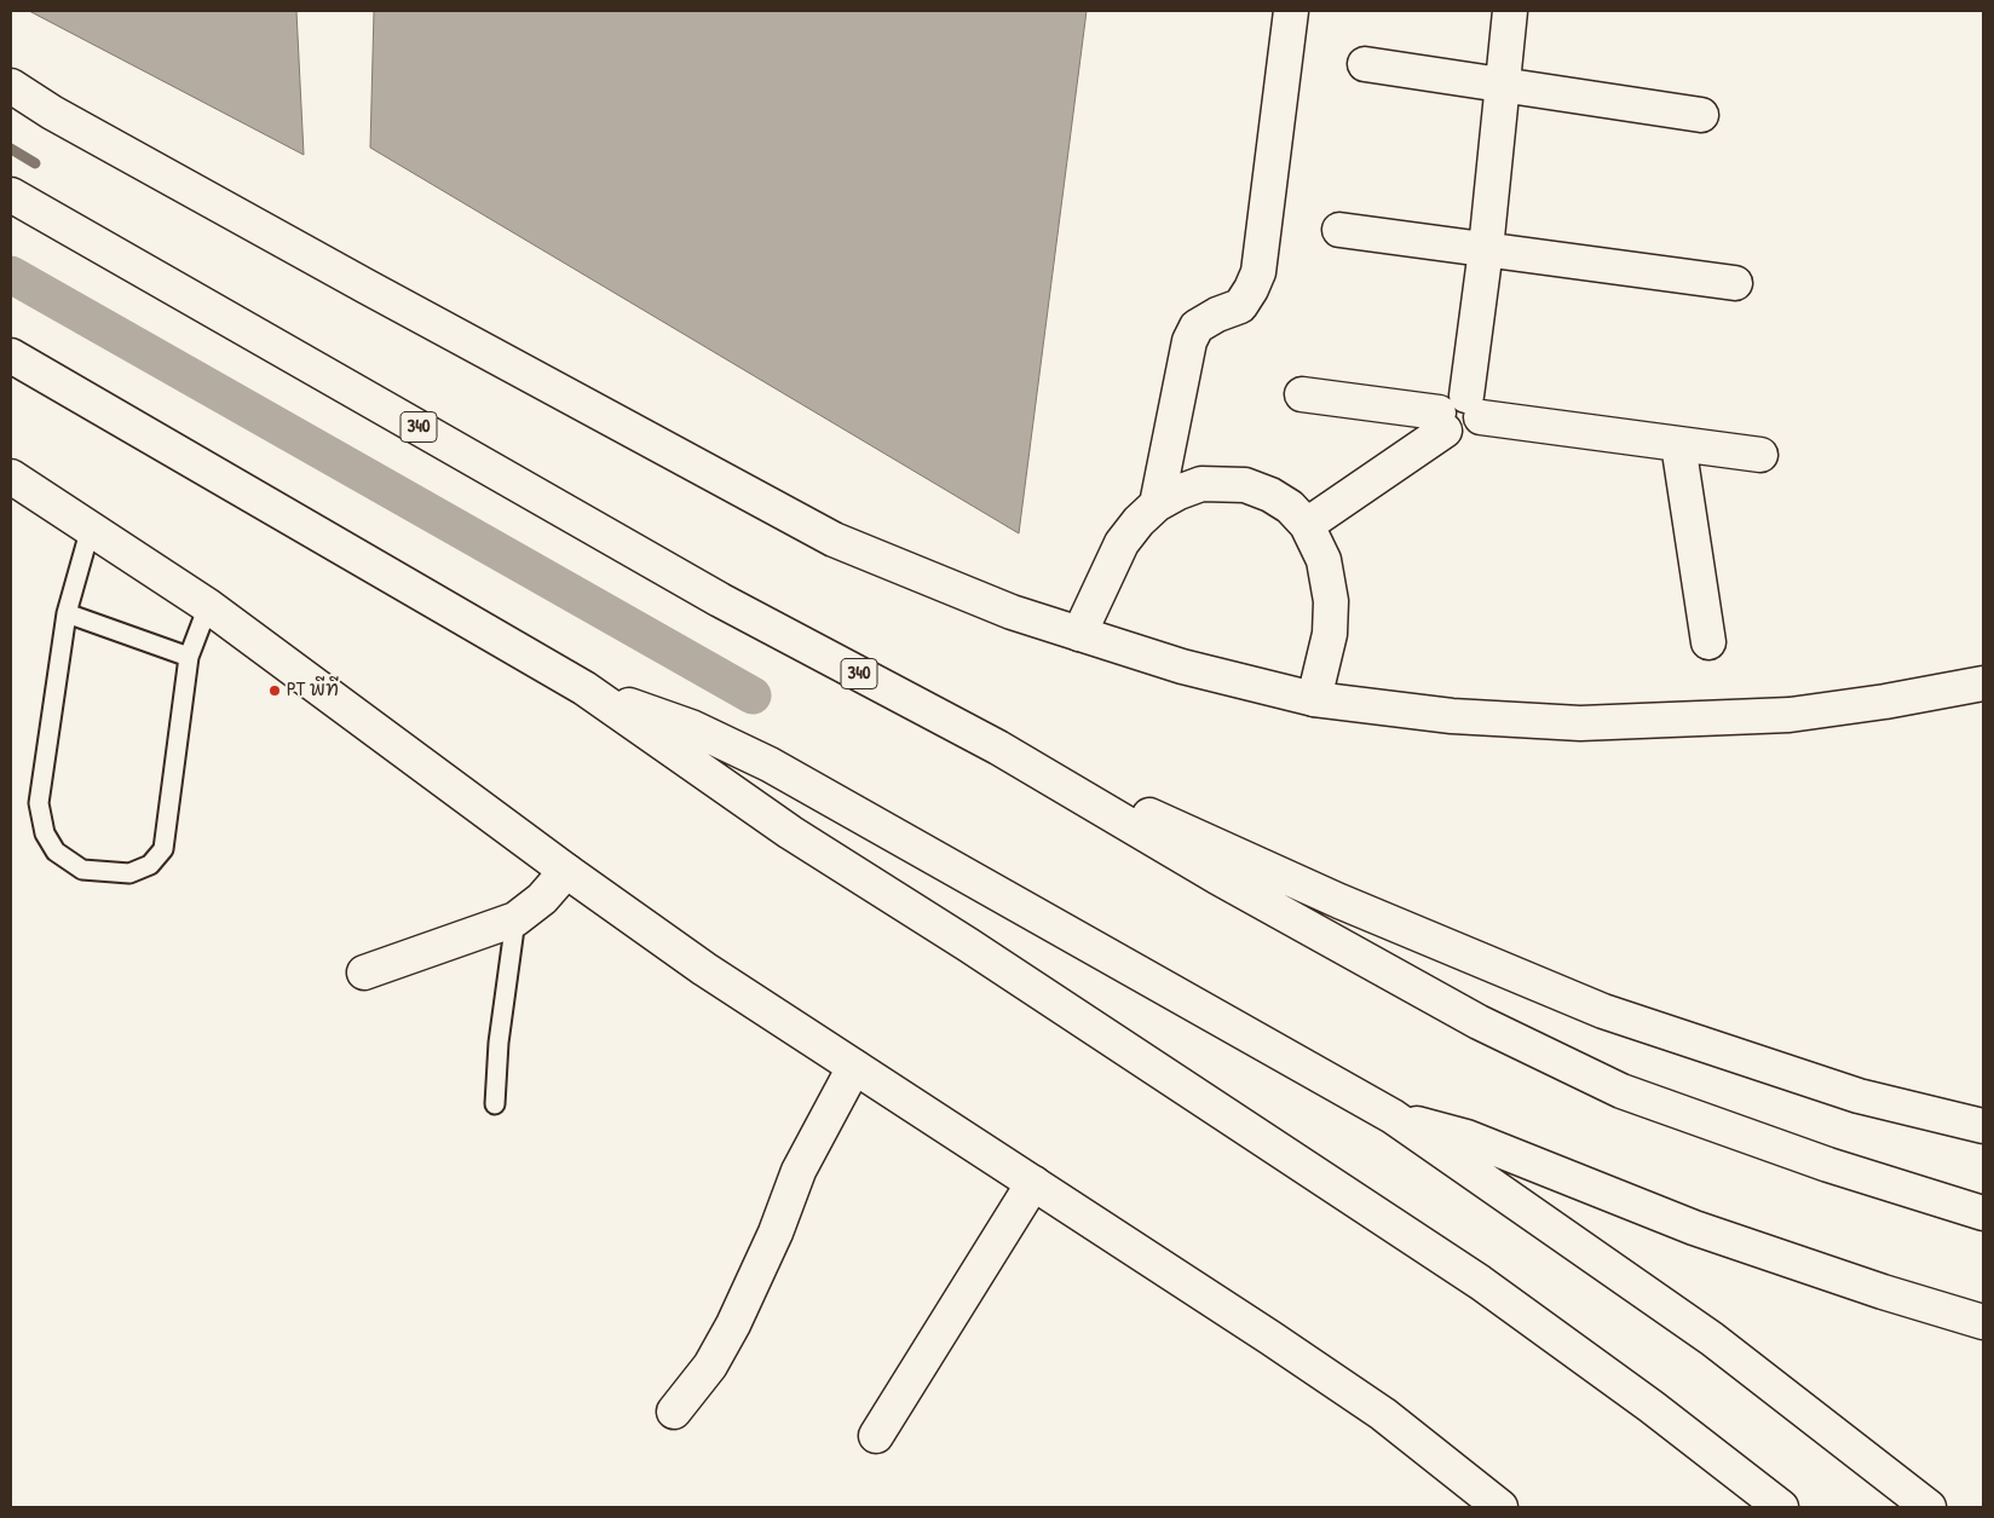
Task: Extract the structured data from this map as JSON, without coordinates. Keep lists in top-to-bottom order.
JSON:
{
  "streets": {
    "main road": ["340"]
  },
  "places": ["PT พีที"]
}
